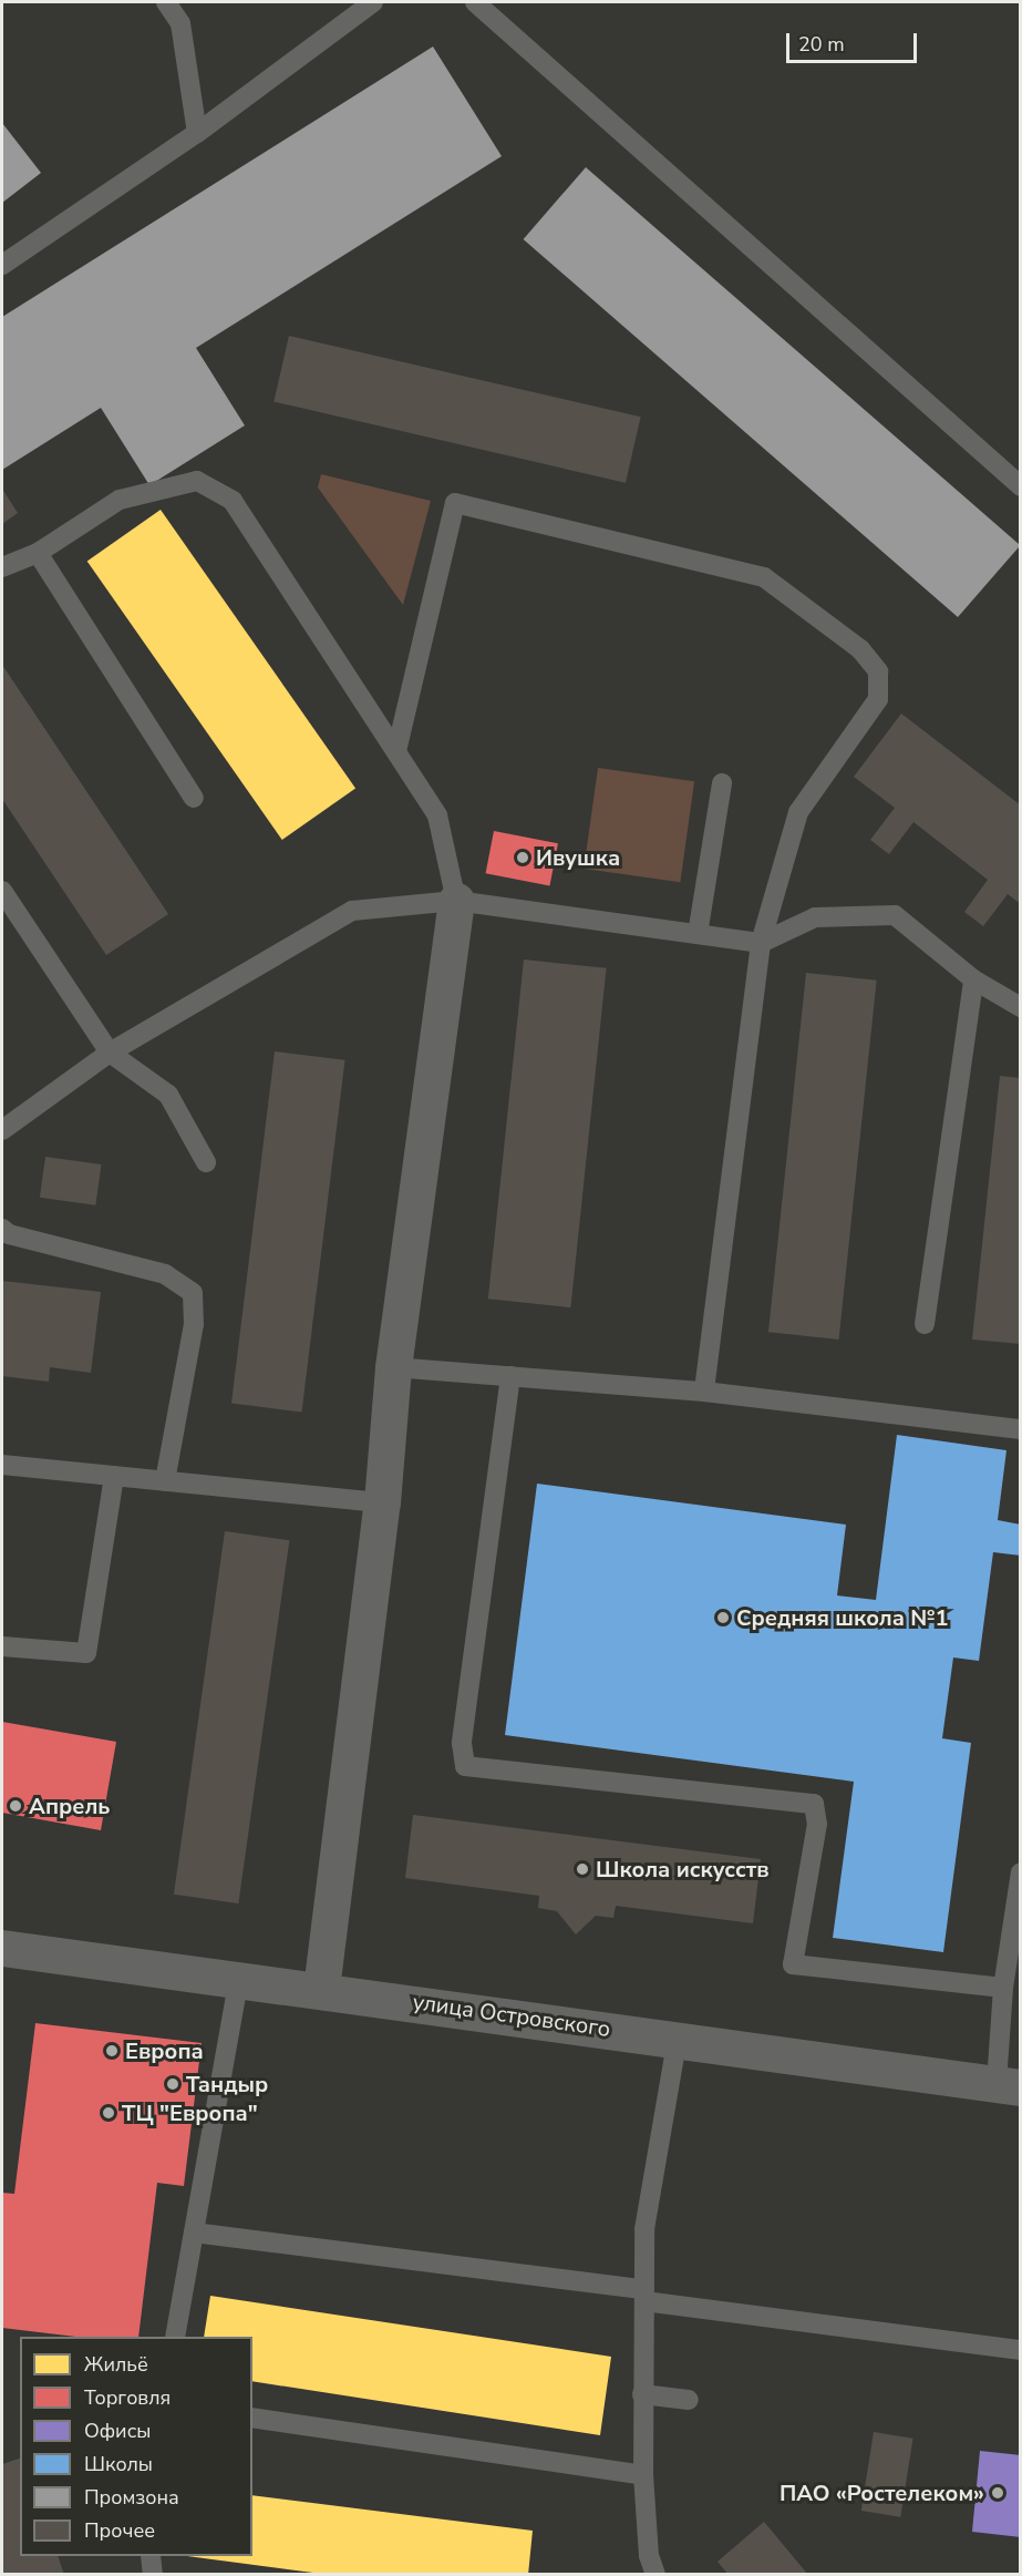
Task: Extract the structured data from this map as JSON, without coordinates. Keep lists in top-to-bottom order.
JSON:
{
  "streets": {
    "street": ["улица Островского"]
  },
  "places": [
    "Ивушка",
    "Средняя школа №1",
    "Апрель",
    "Школа искусств",
    "Европа",
    "Тандыр",
    "ТЦ \"Европа\"",
    "ПАО «Ростелеком»"
  ],
  "legend": [
    "Жильё",
    "Торговля",
    "Офисы",
    "Школы",
    "Промзона",
    "Прочее"
  ],
  "scale_bar": "20 m"
}
